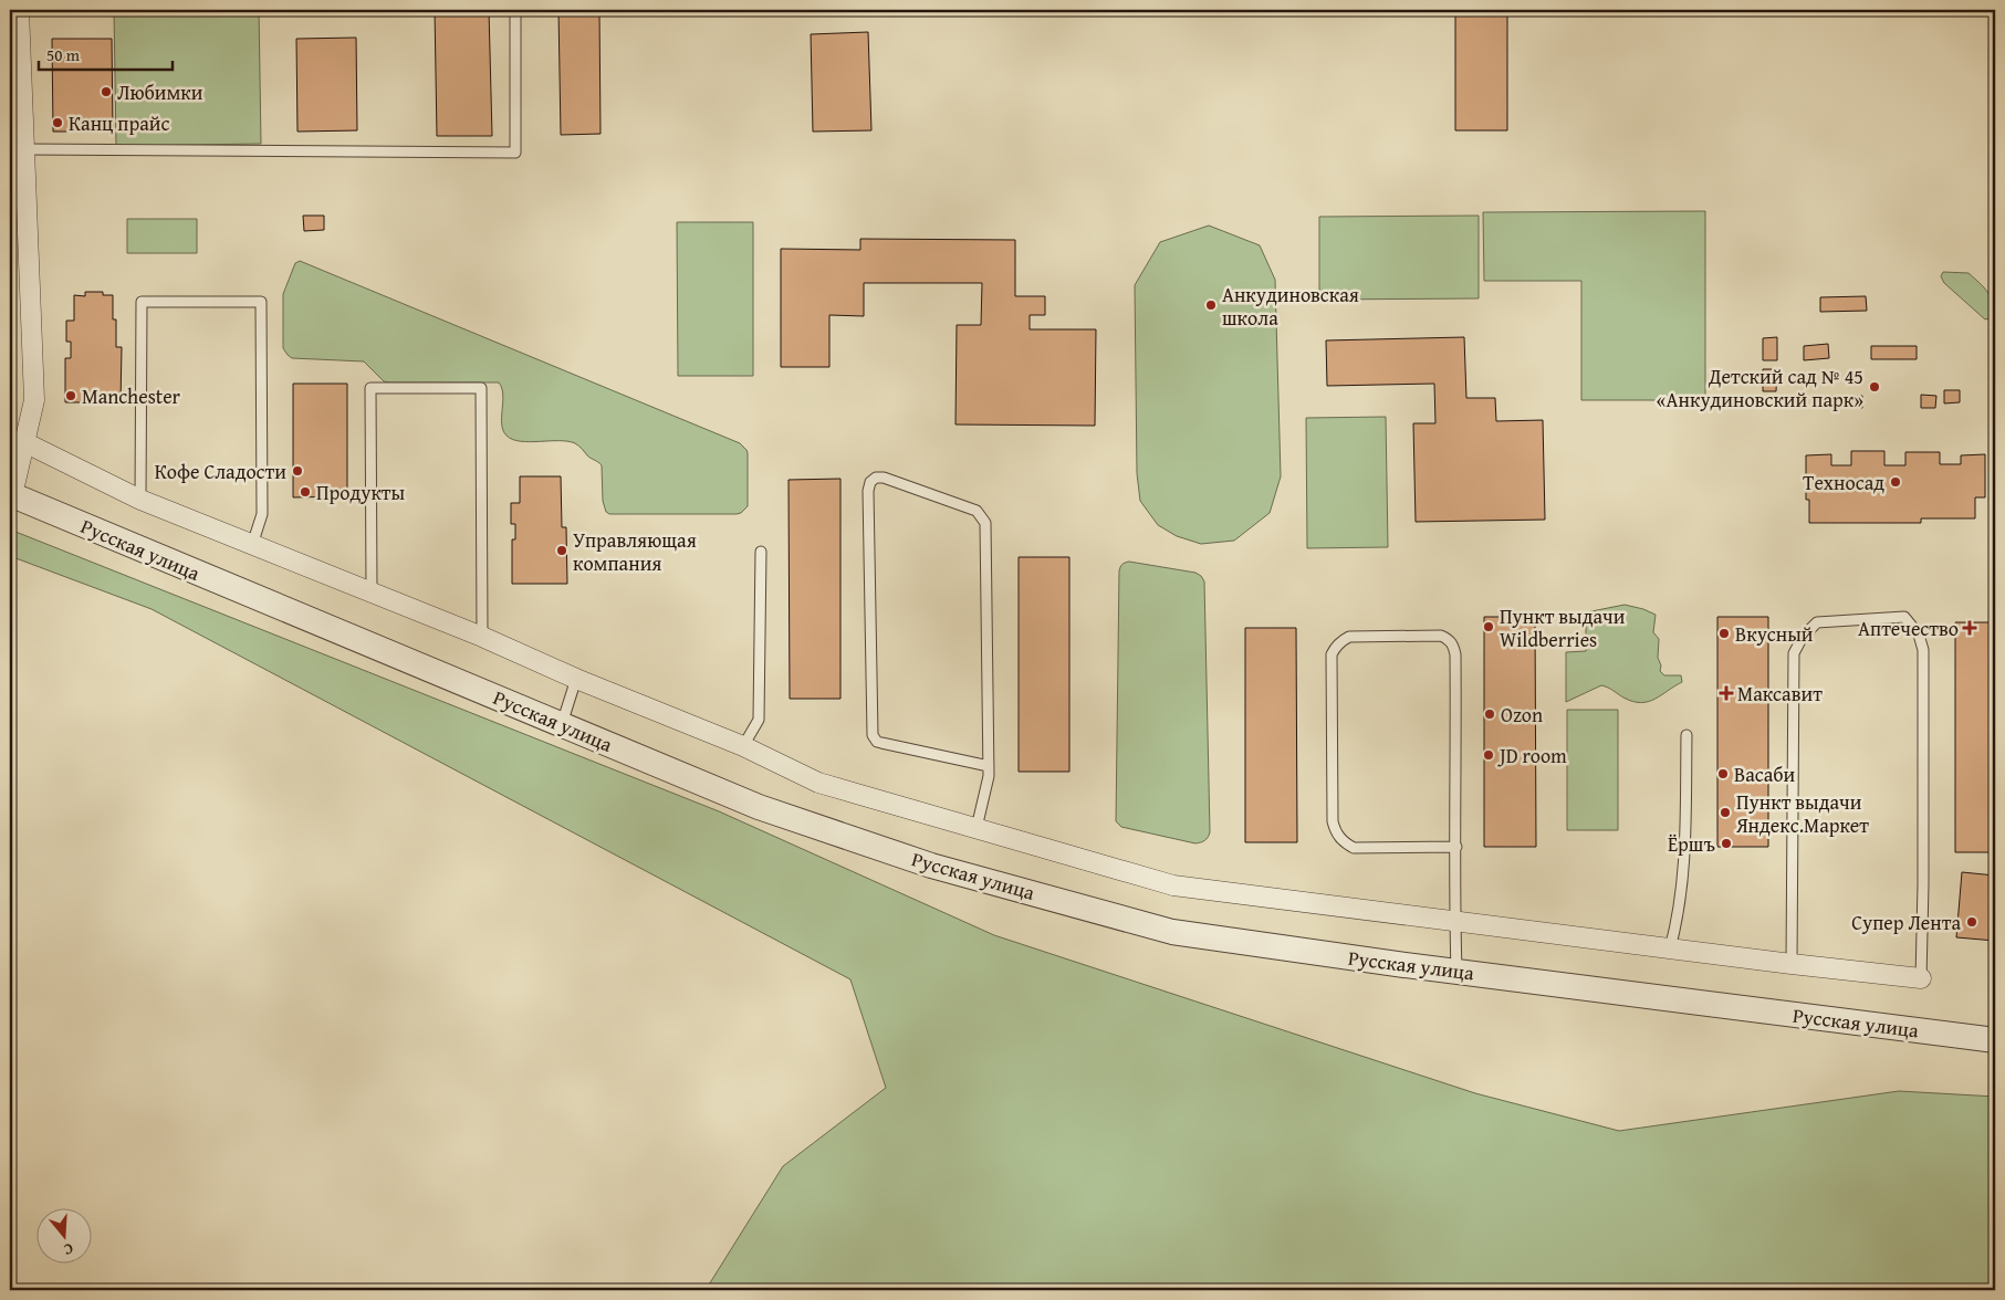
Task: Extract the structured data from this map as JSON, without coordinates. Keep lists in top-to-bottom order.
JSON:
{
  "streets": {
    "street": ["Русская улица"]
  },
  "places": {
    "other": [
      "Любимки",
      "Канц прайс",
      "Анкудиновская школа",
      "Детский сад № 45 «Анкудиновский парк»",
      "Manchester",
      "Кофе Сладости",
      "Техносад",
      "Продукты",
      "Управляющая компания",
      "Пункт выдачи Wildberries",
      "Вкусный",
      "Ozon",
      "JD room",
      "Васаби",
      "Пункт выдачи Яндекс.Маркет",
      "Ёршъ",
      "Супер Лента"
    ],
    "health": ["Аптечество", "Максавит"]
  },
  "scale_bar": "50 m",
  "north": "bottom"
}
